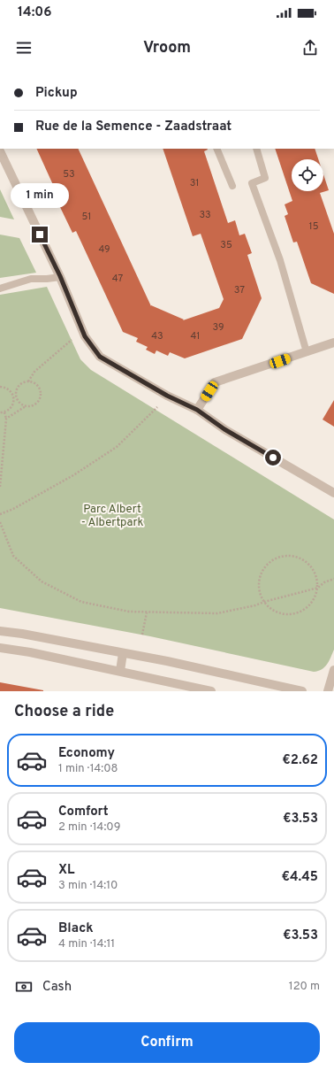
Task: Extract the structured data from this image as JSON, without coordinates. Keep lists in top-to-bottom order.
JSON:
{
  "parks": ["Parc Albert - Albertpark"],
  "house_numbers": [
    "53",
    "31",
    "33",
    "51",
    "15",
    "35",
    "49",
    "47",
    "37",
    "39",
    "43",
    "41"
  ],
  "page": {
    "status": "14:06",
    "header": "Vroom",
    "banner": ["Pickup", "Rue de la Semence - Zaadstraat"],
    "bubble": "1 min",
    "heading": "Choose a ride",
    "list": [
      {
        "name": "Economy",
        "note": "1 min · 14:08",
        "value": "€2.62"
      },
      {
        "name": "Comfort",
        "note": "2 min · 14:09",
        "value": "€3.53"
      },
      {
        "name": "XL",
        "note": "3 min · 14:10",
        "value": "€4.45"
      },
      {
        "name": "Black",
        "note": "4 min · 14:11",
        "value": "€3.53"
      }
    ],
    "pay": ["Cash", "120 m"],
    "buttons": "Confirm"
  }
}
